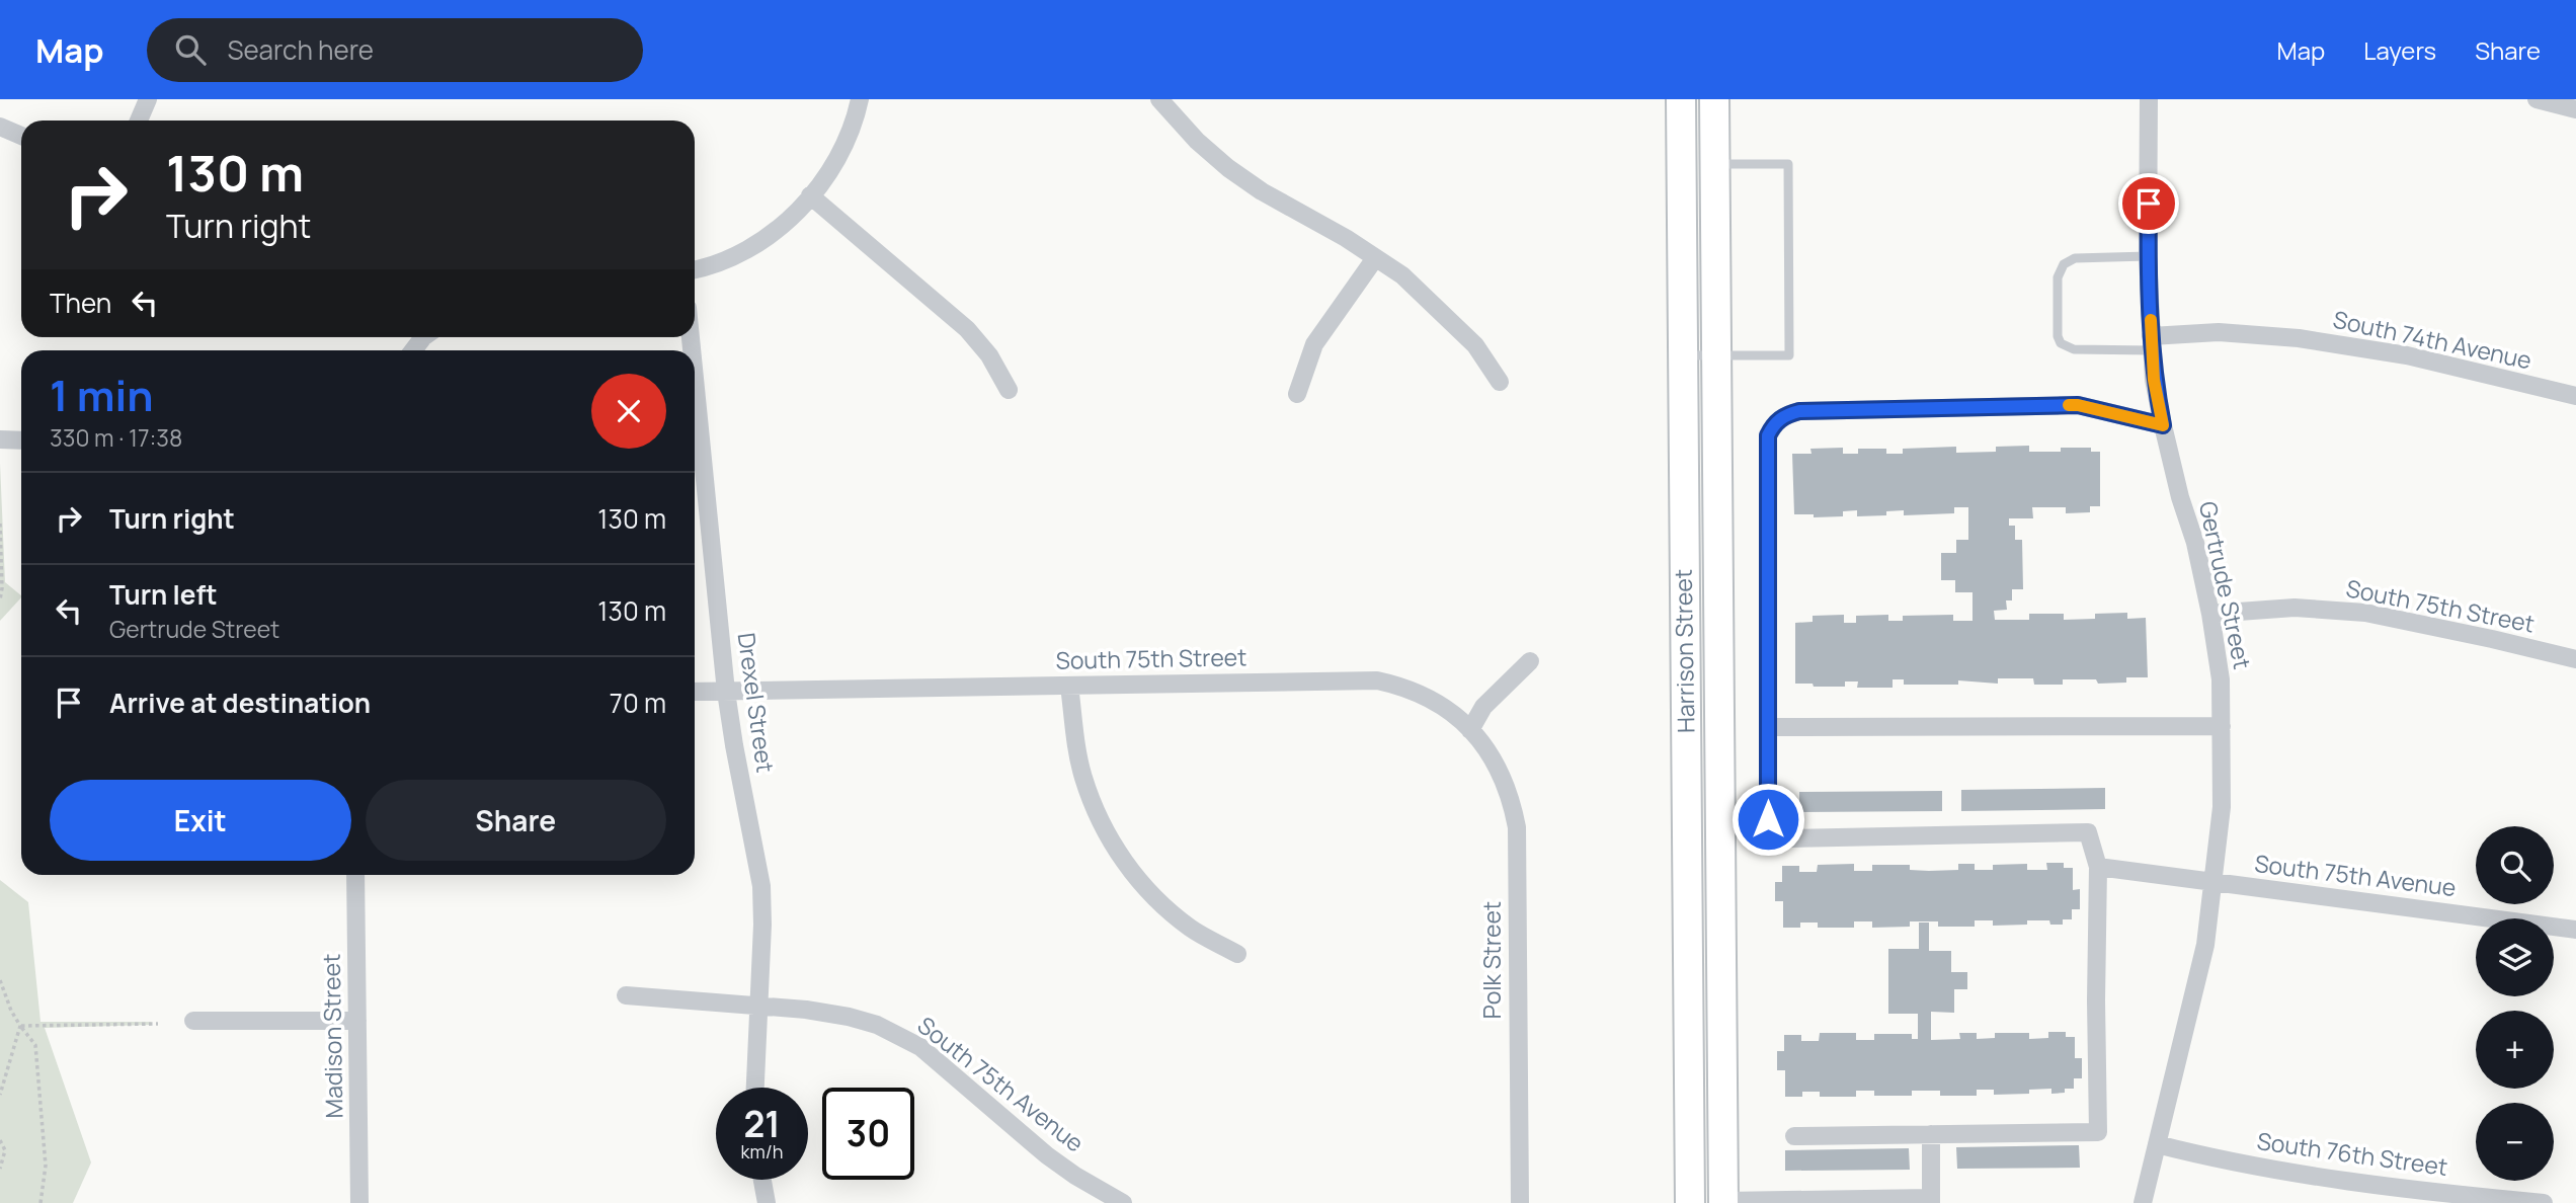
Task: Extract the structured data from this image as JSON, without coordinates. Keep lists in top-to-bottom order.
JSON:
{
  "streets": {
    "main road": ["Harrison Street"],
    "street": [
      "South 74th Avenue",
      "Gertrude Street",
      "South 75th Street",
      "Drexel Street",
      "South 75th Avenue",
      "Polk Street",
      "Madison Street",
      "South 76th Street"
    ]
  },
  "crossings": [
    ["South 74th Avenue", "Gertrude Street"],
    ["Gertrude Street", "South 75th Street"],
    ["Gertrude Street", "South 75th Avenue"],
    ["Gertrude Street", "South 76th Street"],
    ["South 75th Street", "Drexel Street"],
    ["South 75th Street", "Polk Street"],
    ["Drexel Street", "South 75th Avenue"]
  ],
  "page": {
    "header": "Map",
    "search": "Search here",
    "nav": ["Map", "Layers", "Share"],
    "turn": ["130 m", "Turn right"],
    "then": "Then",
    "heading": ["1 min", "330 m · 17:38"],
    "list": [
      {
        "name": "Turn right",
        "value": "130 m"
      },
      {
        "name": "Turn left",
        "note": "Gertrude Street",
        "value": "130 m"
      },
      {
        "name": "Arrive at destination",
        "value": "70 m"
      }
    ],
    "buttons": ["Exit", "Share"],
    "map_buttons": ["+", "−"],
    "speed": "21 km/h",
    "limit": "30"
  }
}
